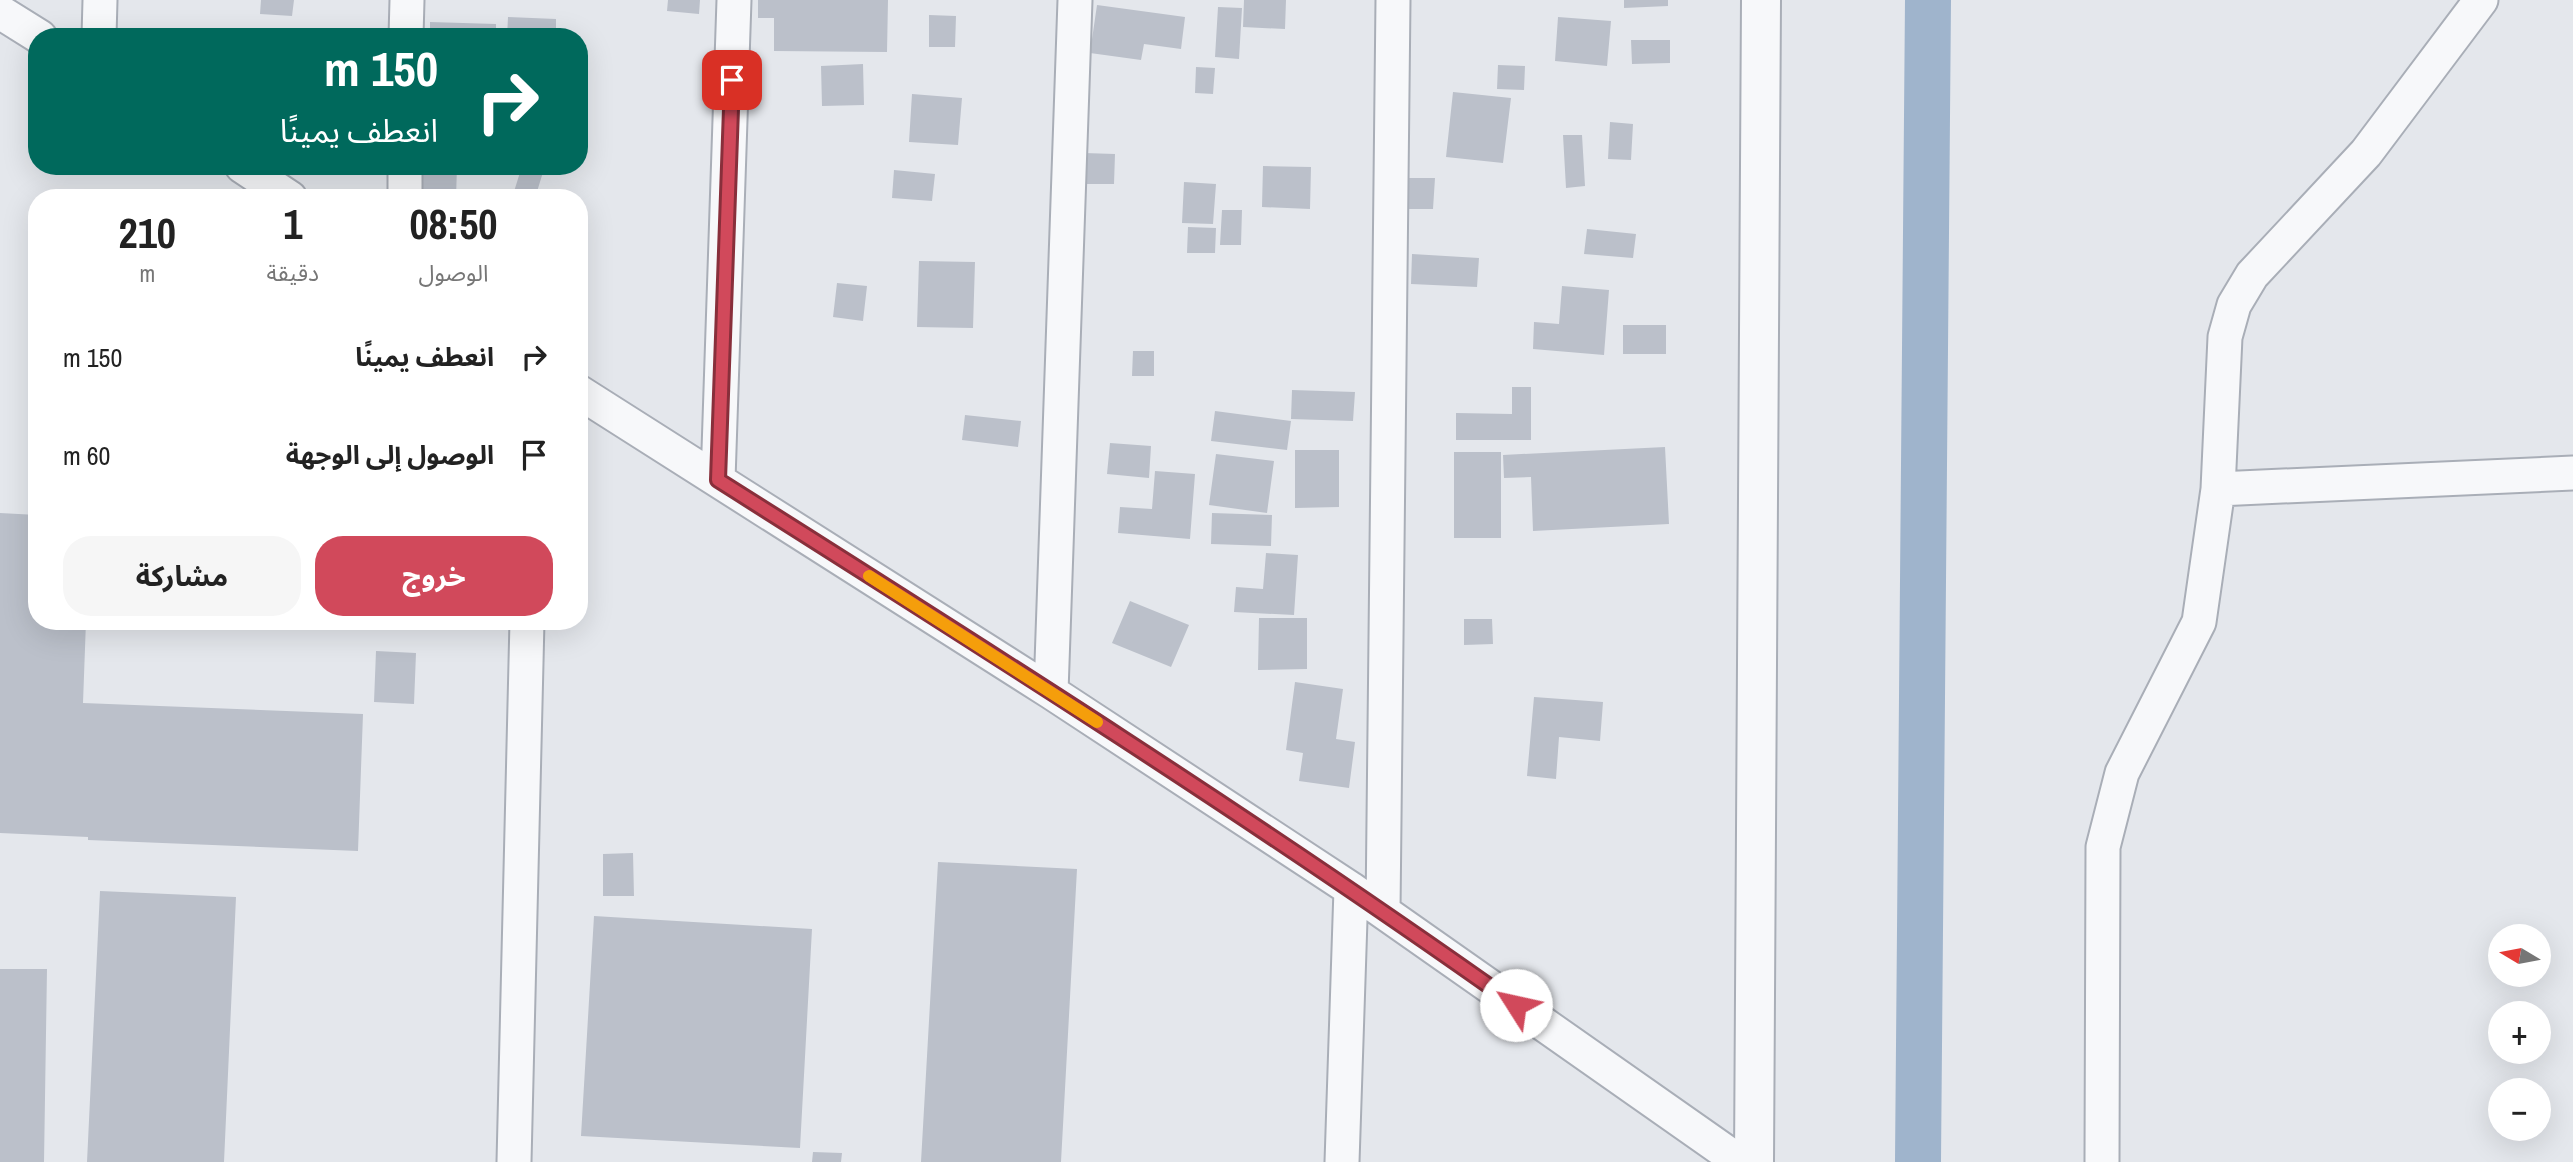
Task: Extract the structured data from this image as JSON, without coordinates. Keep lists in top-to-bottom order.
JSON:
{
  "north": "left",
  "page": {
    "turn": ["150 m", "انعطف يمينًا"],
    "eta": [
      "08:50",
      "الوصول",
      "1",
      "دقيقة",
      "210",
      "m"
    ],
    "list": [
      {
        "name": "انعطف يمينًا",
        "value": "150 m"
      },
      {
        "name": "الوصول إلى الوجهة",
        "value": "60 m"
      }
    ],
    "buttons": ["خروج", "مشاركة"],
    "map_buttons": ["+", "−"]
  }
}
